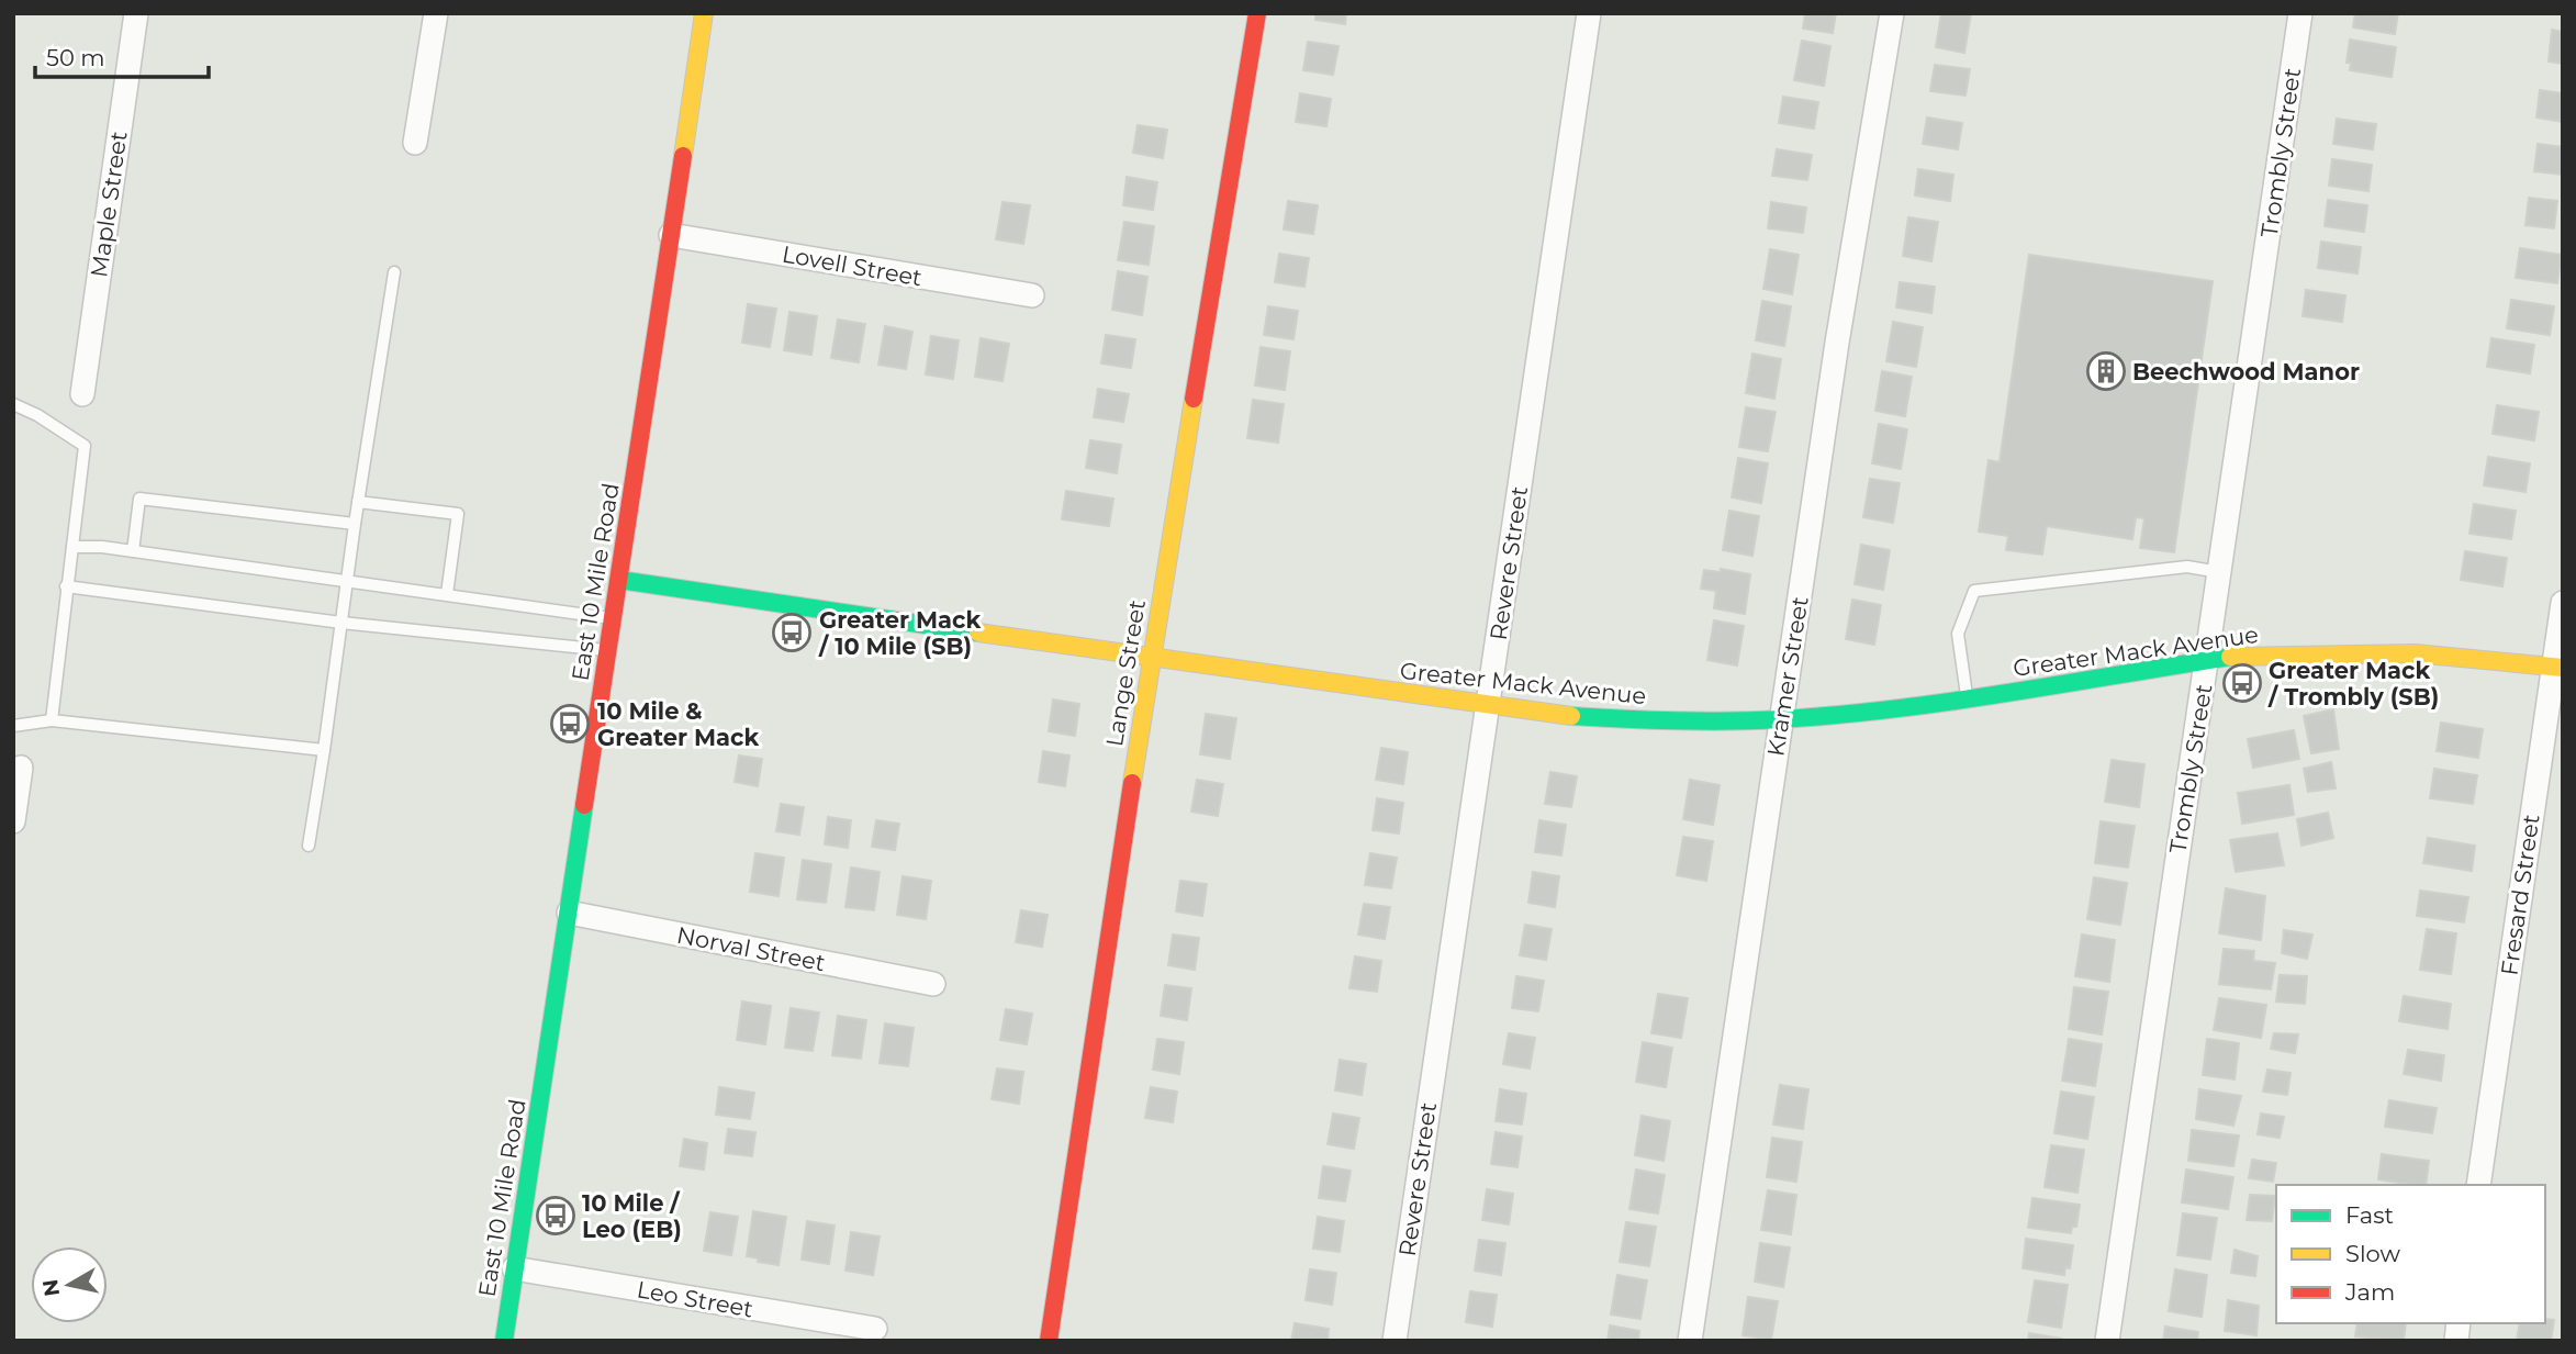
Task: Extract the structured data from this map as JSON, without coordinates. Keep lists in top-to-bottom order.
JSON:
{
  "streets": {
    "street": [
      "Trombly Street",
      "Maple Street",
      "Lovell Street",
      "Revere Street",
      "East 10 Mile Road",
      "Greater Mack Avenue",
      "Lange Street",
      "Kramer Street",
      "Fresard Street",
      "Norval Street",
      "Leo Street"
    ]
  },
  "crossings": [
    ["Trombly Street", "Greater Mack Avenue"],
    ["Lovell Street", "East 10 Mile Road"],
    ["Revere Street", "Greater Mack Avenue"],
    ["East 10 Mile Road", "Greater Mack Avenue"],
    ["East 10 Mile Road", "Norval Street"],
    ["East 10 Mile Road", "Leo Street"],
    ["Greater Mack Avenue", "Lange Street"],
    ["Greater Mack Avenue", "Kramer Street"],
    ["Greater Mack Avenue", "Fresard Street"]
  ],
  "places": {
    "building": ["Beechwood Manor"],
    "bus stop": [
      "Greater Mack / 10 Mile (SB)",
      "Greater Mack / Trombly (SB)",
      "10 Mile & Greater Mack",
      "10 Mile / Leo (EB)"
    ]
  },
  "legend": ["Fast", "Slow", "Jam"],
  "scale_bar": "50 m",
  "north": "left"
}
